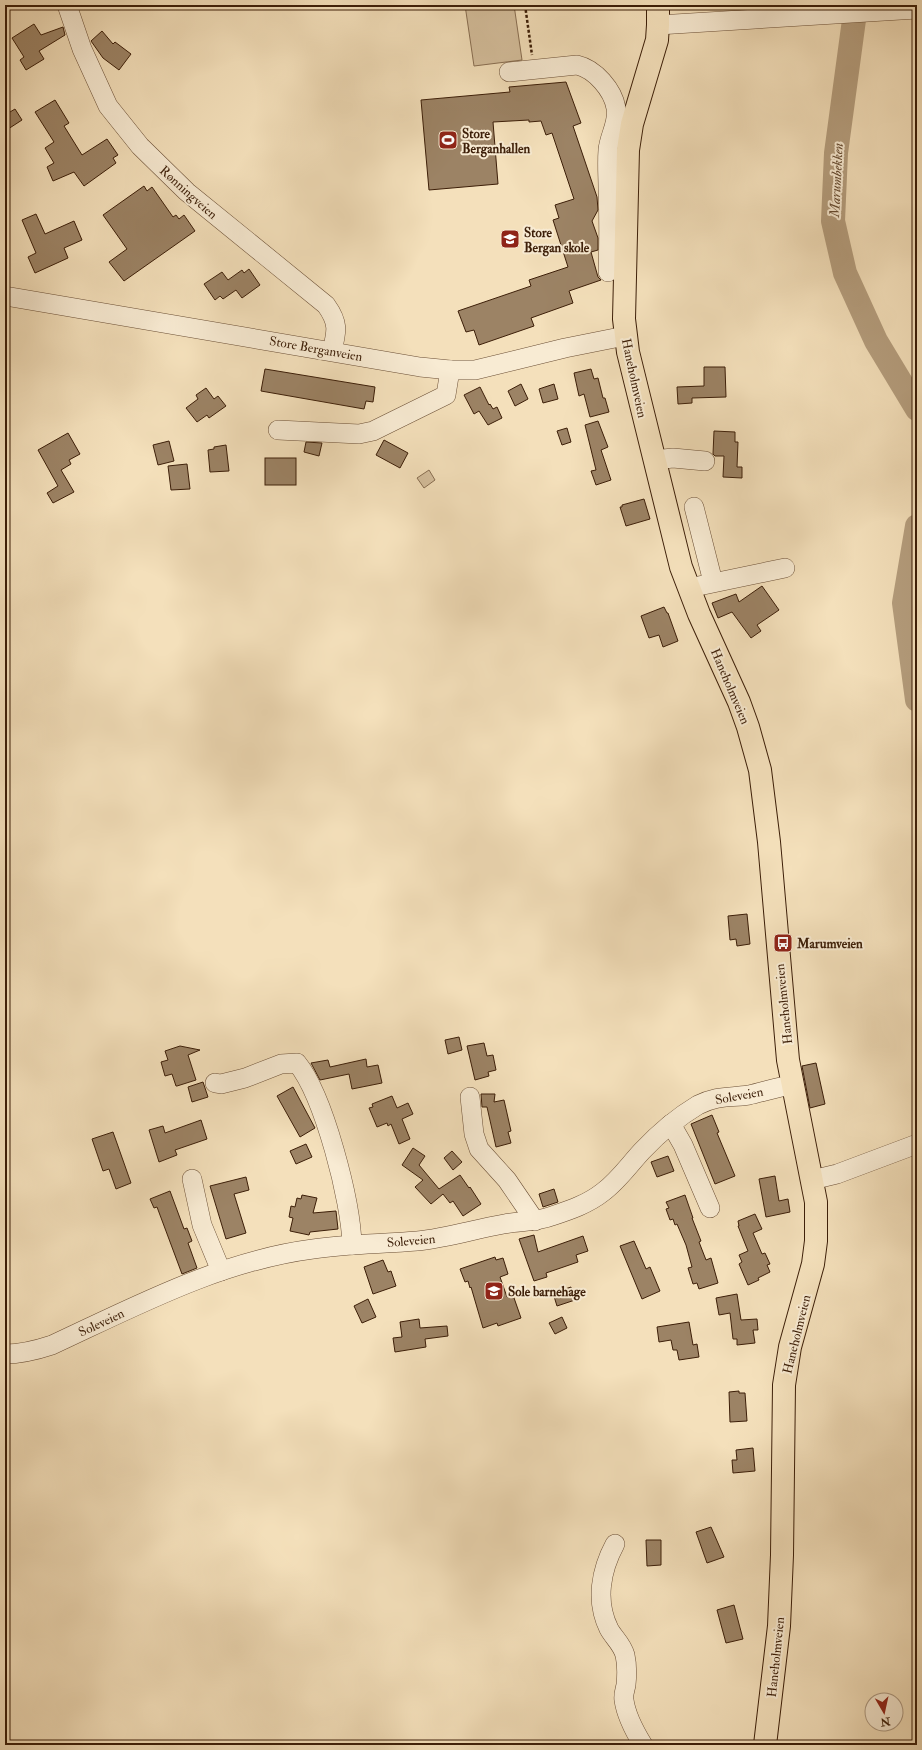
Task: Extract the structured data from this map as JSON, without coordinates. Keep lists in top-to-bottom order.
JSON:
{
  "streets": {
    "main road": ["Haneholmveien"],
    "street": ["Rønningveien", "Store Berganveien", "Soleveien"]
  },
  "crossings": [
    ["Rønningveien", "Store Berganveien"],
    ["Store Berganveien", "Haneholmveien"],
    ["Haneholmveien", "Soleveien"]
  ],
  "water": ["Marumbekken"],
  "places": {
    "sports": ["Store Berganhallen"],
    "school or university": ["Store Bergan skole", "Sole barnehage"],
    "bus stop": ["Marumveien"]
  },
  "north": "bottom"
}
